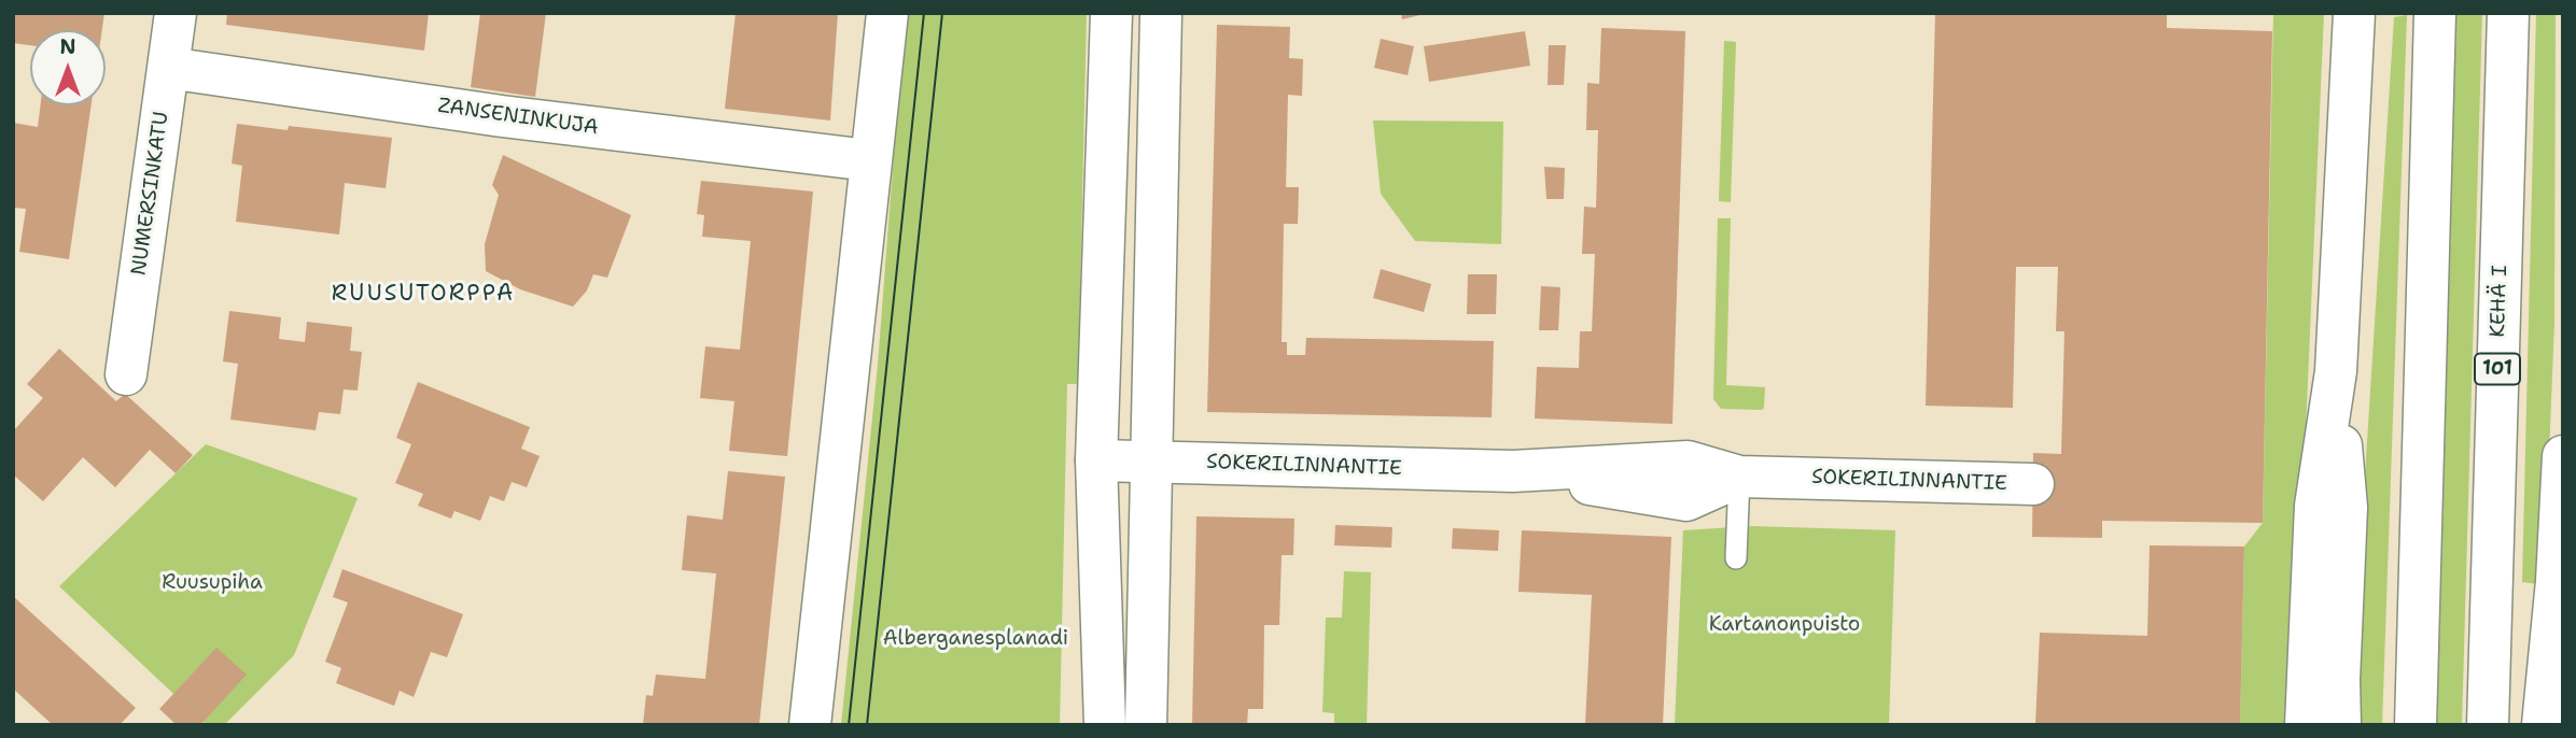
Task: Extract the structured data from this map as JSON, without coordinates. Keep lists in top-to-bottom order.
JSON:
{
  "streets": {
    "main road": [
      "ZANSENINKUJA",
      "NUMERSINKATU",
      "KEHÄ I",
      "101",
      "SOKERILINNANTIE"
    ]
  },
  "crossings": [
    ["ZANSENINKUJA", "NUMERSINKATU"]
  ],
  "districts": ["RUUSUTORPPA"],
  "parks": ["Ruusupiha", "Kartanonpuisto", "Alberganesplanadi"],
  "north": "top"
}
